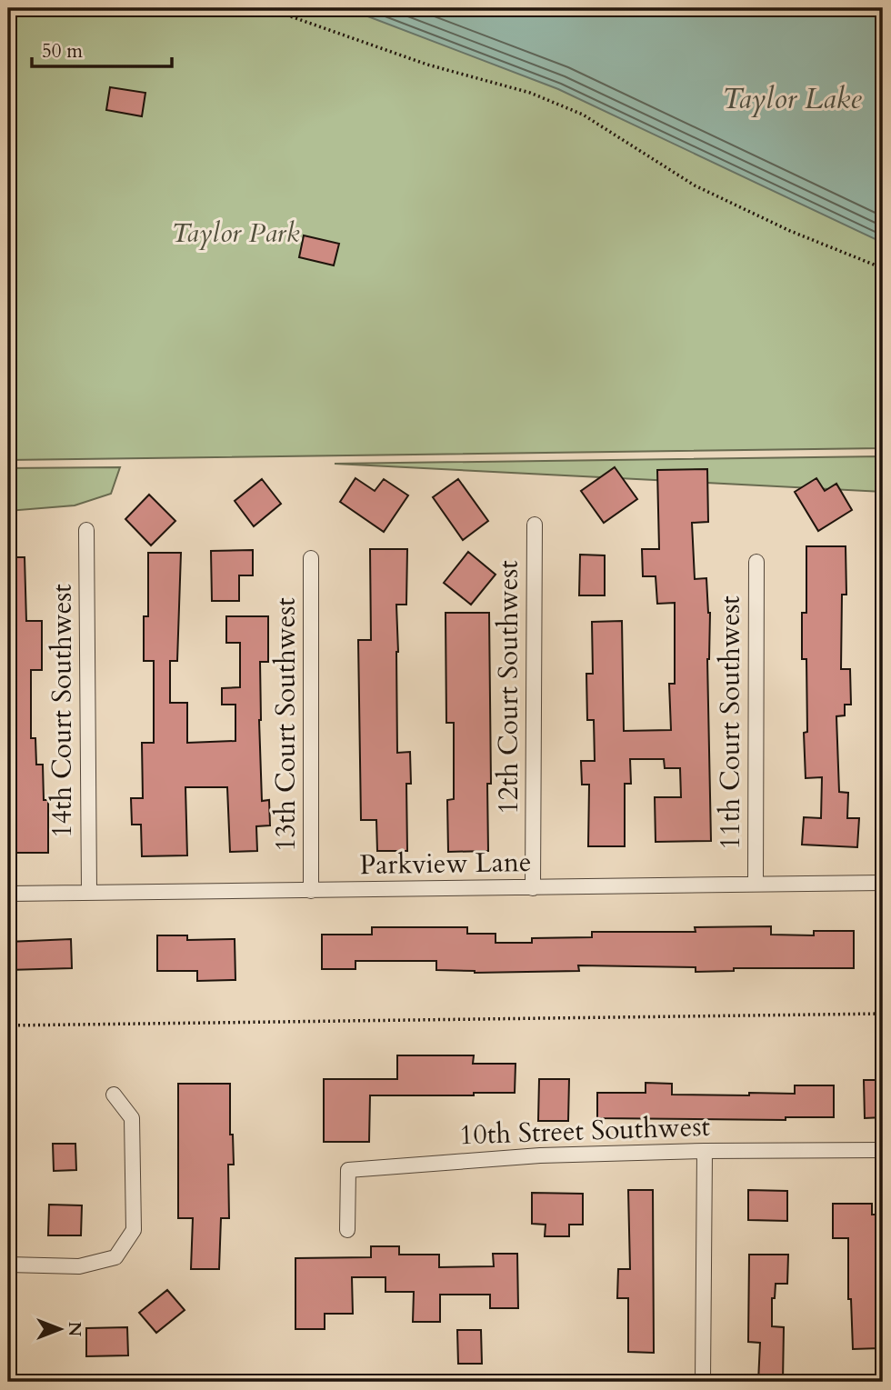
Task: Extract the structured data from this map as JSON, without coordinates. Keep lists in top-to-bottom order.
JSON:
{
  "streets": {
    "street": [
      "12th Court Southwest",
      "14th Court Southwest",
      "11th Court Southwest",
      "13th Court Southwest",
      "Parkview Lane",
      "10th Street Southwest"
    ]
  },
  "crossings": [
    ["12th Court Southwest", "Parkview Lane"],
    ["14th Court Southwest", "Parkview Lane"],
    ["11th Court Southwest", "Parkview Lane"],
    ["13th Court Southwest", "Parkview Lane"]
  ],
  "water": ["Taylor Lake"],
  "parks": ["Taylor Park"],
  "scale_bar": "50 m",
  "north": "right"
}
